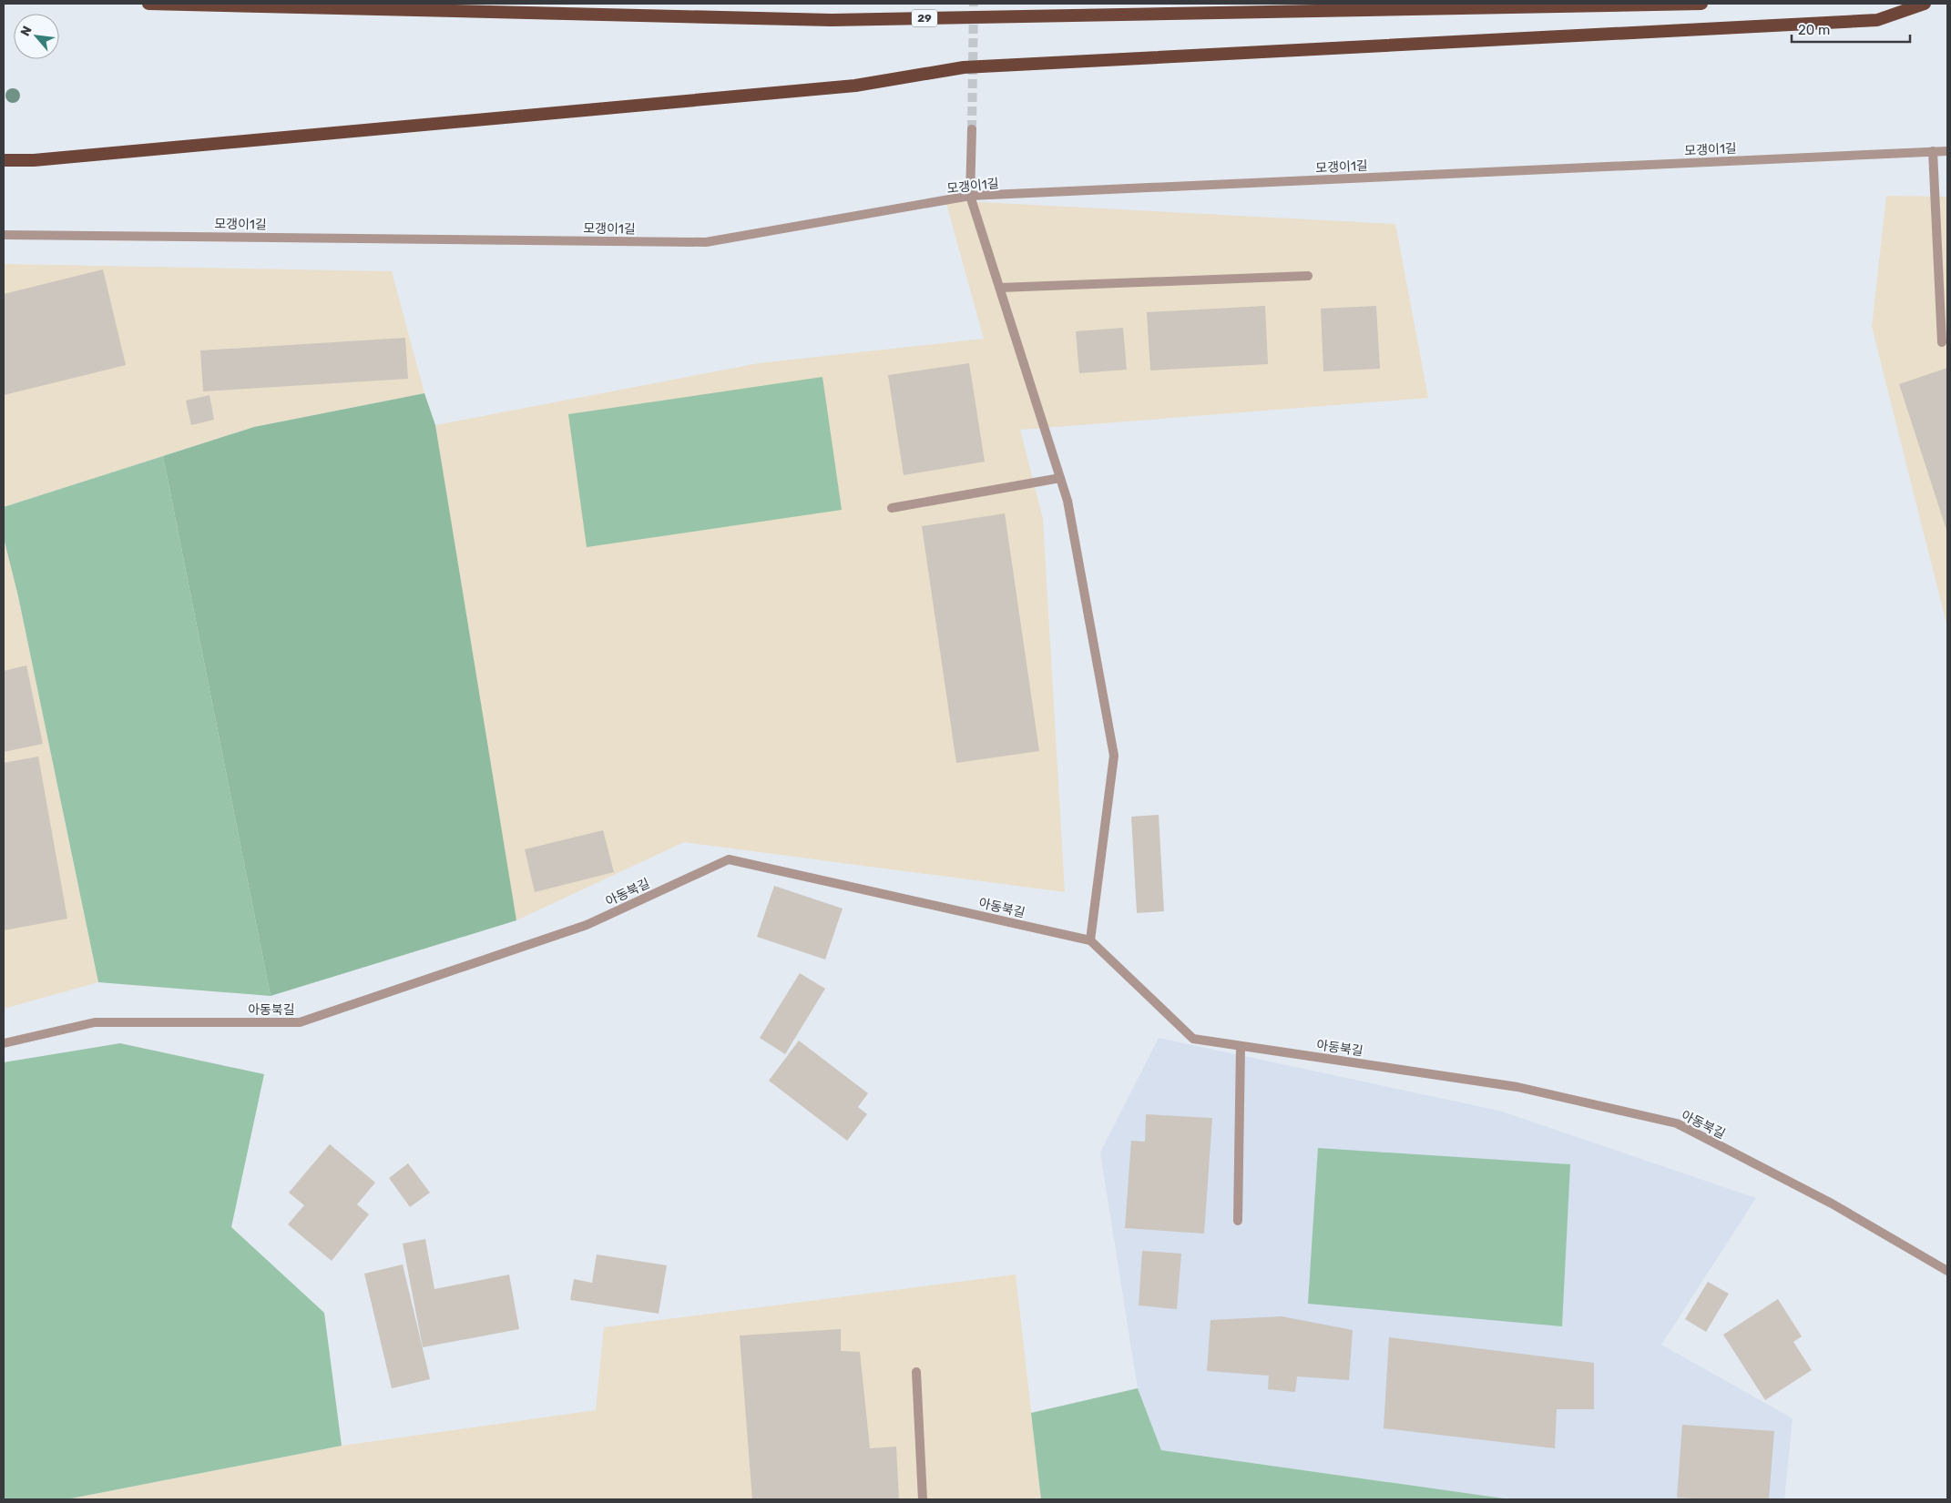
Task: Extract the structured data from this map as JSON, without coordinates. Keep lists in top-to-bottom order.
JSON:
{
  "streets": {
    "highway": ["29"],
    "street": ["모갱이1길", "아동북길"]
  },
  "scale_bar": "20 m",
  "north": "top left"
}
